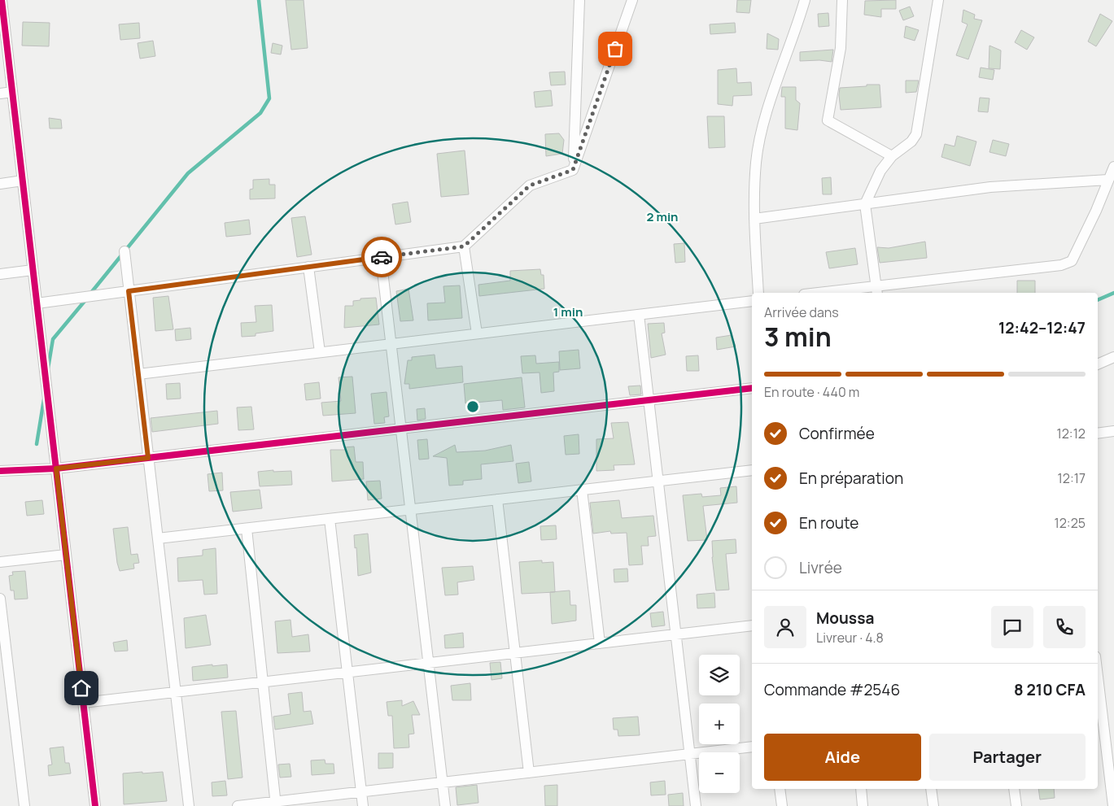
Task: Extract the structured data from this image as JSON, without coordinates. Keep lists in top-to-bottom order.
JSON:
{
  "page": {
    "heading": ["3 min", "Arrivée dans", "12:42–12:47"],
    "panel": [
      "Moussa",
      "Livreur · 4.8",
      "Commande #2546",
      "8 210 CFA"
    ],
    "bar": "En route · 440 m",
    "list": [
      ["Confirmée", "12:12"],
      ["En préparation", "12:17"],
      ["En route", "12:25"],
      "Livrée"
    ],
    "map_buttons": ["+", "−"],
    "buttons": ["Aide", "Partager"]
  },
  "rings": ["2 min", "1 min"]
}
